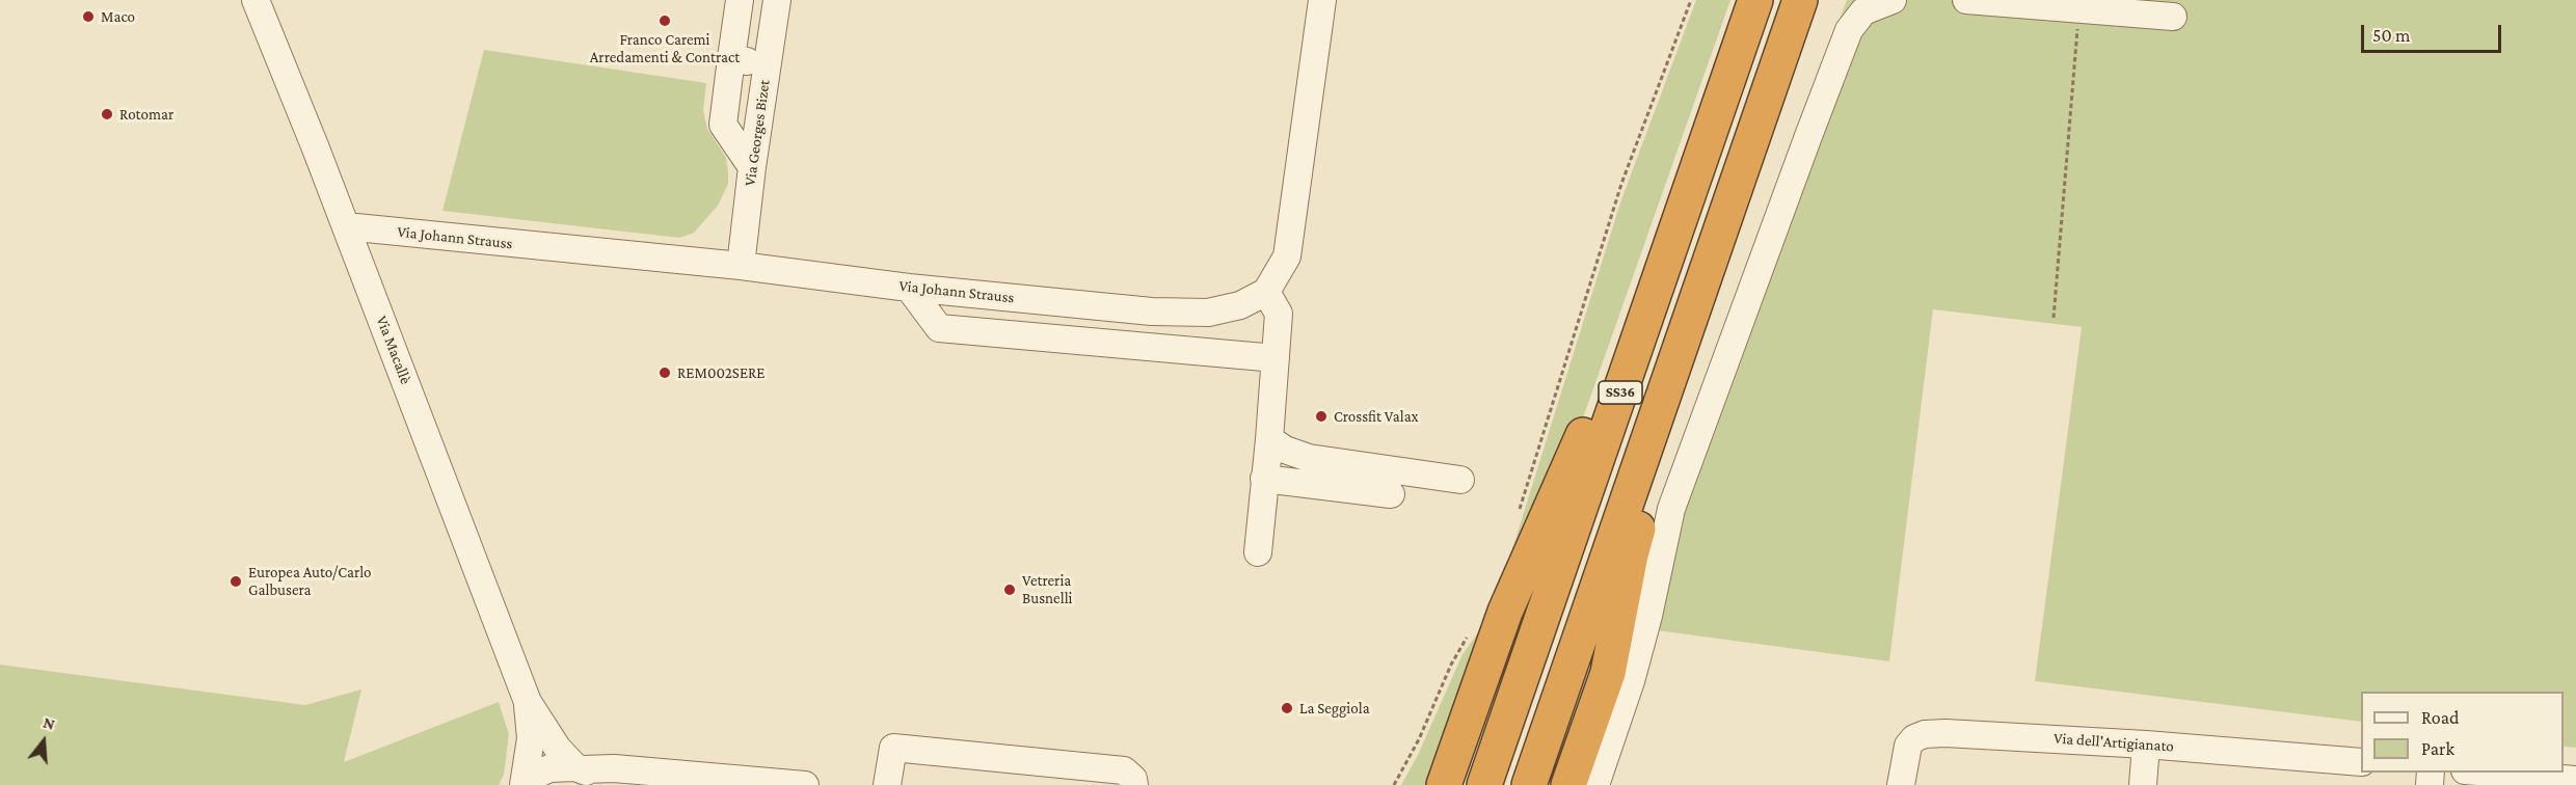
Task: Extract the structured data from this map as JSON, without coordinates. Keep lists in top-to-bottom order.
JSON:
{
  "streets": {
    "highway": ["SS36"],
    "street": [
      "Via Georges Bizet",
      "Via Johann Strauss",
      "Via Macallè",
      "Via dell'Artigianato"
    ]
  },
  "crossings": [
    ["Via Georges Bizet", "Via Johann Strauss"],
    ["Via Johann Strauss", "Via Macallè"]
  ],
  "places": [
    "Maco",
    "Franco Caremi Arredamenti & Contract",
    "Rotomar",
    "REM002SERE",
    "Crossfit Valax",
    "Europea Auto/Carlo Galbusera",
    "Vetreria Busnelli",
    "La Seggiola"
  ],
  "legend": ["Road", "Park"],
  "scale_bar": "50 m",
  "north": "top"
}
